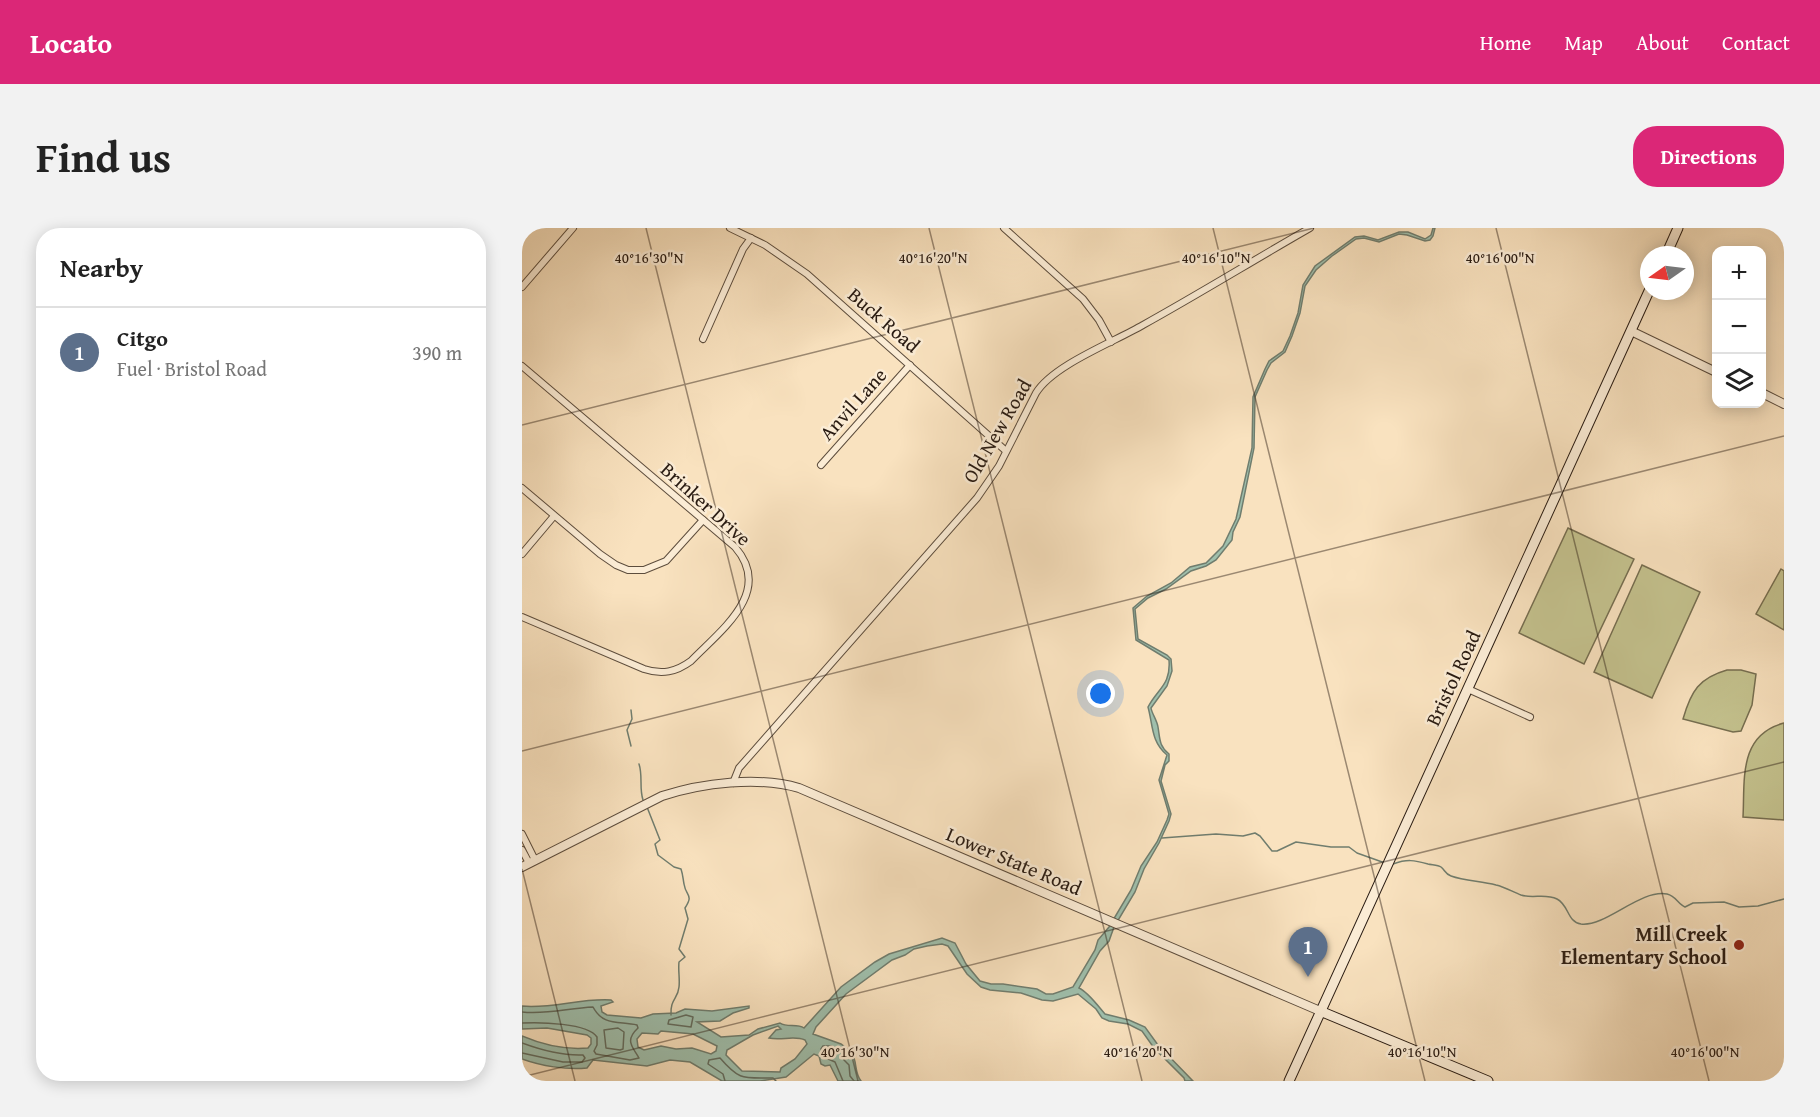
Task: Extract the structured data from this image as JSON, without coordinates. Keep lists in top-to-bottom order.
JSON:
{
  "streets": {
    "main road": ["Bristol Road", "Lower State Road"],
    "street": [
      "Buck Road",
      "Anvil Lane",
      "Old New Road",
      "Brinker Drive"
    ]
  },
  "crossings": [
    ["Buck Road", "Anvil Lane"],
    ["Buck Road", "Old New Road"],
    ["Old New Road", "Lower State Road"],
    ["Bristol Road", "Lower State Road"]
  ],
  "places": ["Mill Creek Elementary School"],
  "north": "left",
  "page": {
    "header": "Locato",
    "nav": [
      "Home",
      "Map",
      "About",
      "Contact"
    ],
    "title": "Find us",
    "buttons": "Directions",
    "heading": "Nearby",
    "map_buttons": ["+", "−"],
    "list": [
      {
        "mark": "1",
        "name": "Citgo",
        "note": "Fuel · Bristol Road",
        "value": "390 m"
      }
    ],
    "pins": "1"
  },
  "coordinates": [
    "40°16'30\"N",
    "40°16'20\"N",
    "40°16'10\"N",
    "40°16'00\"N"
  ]
}
